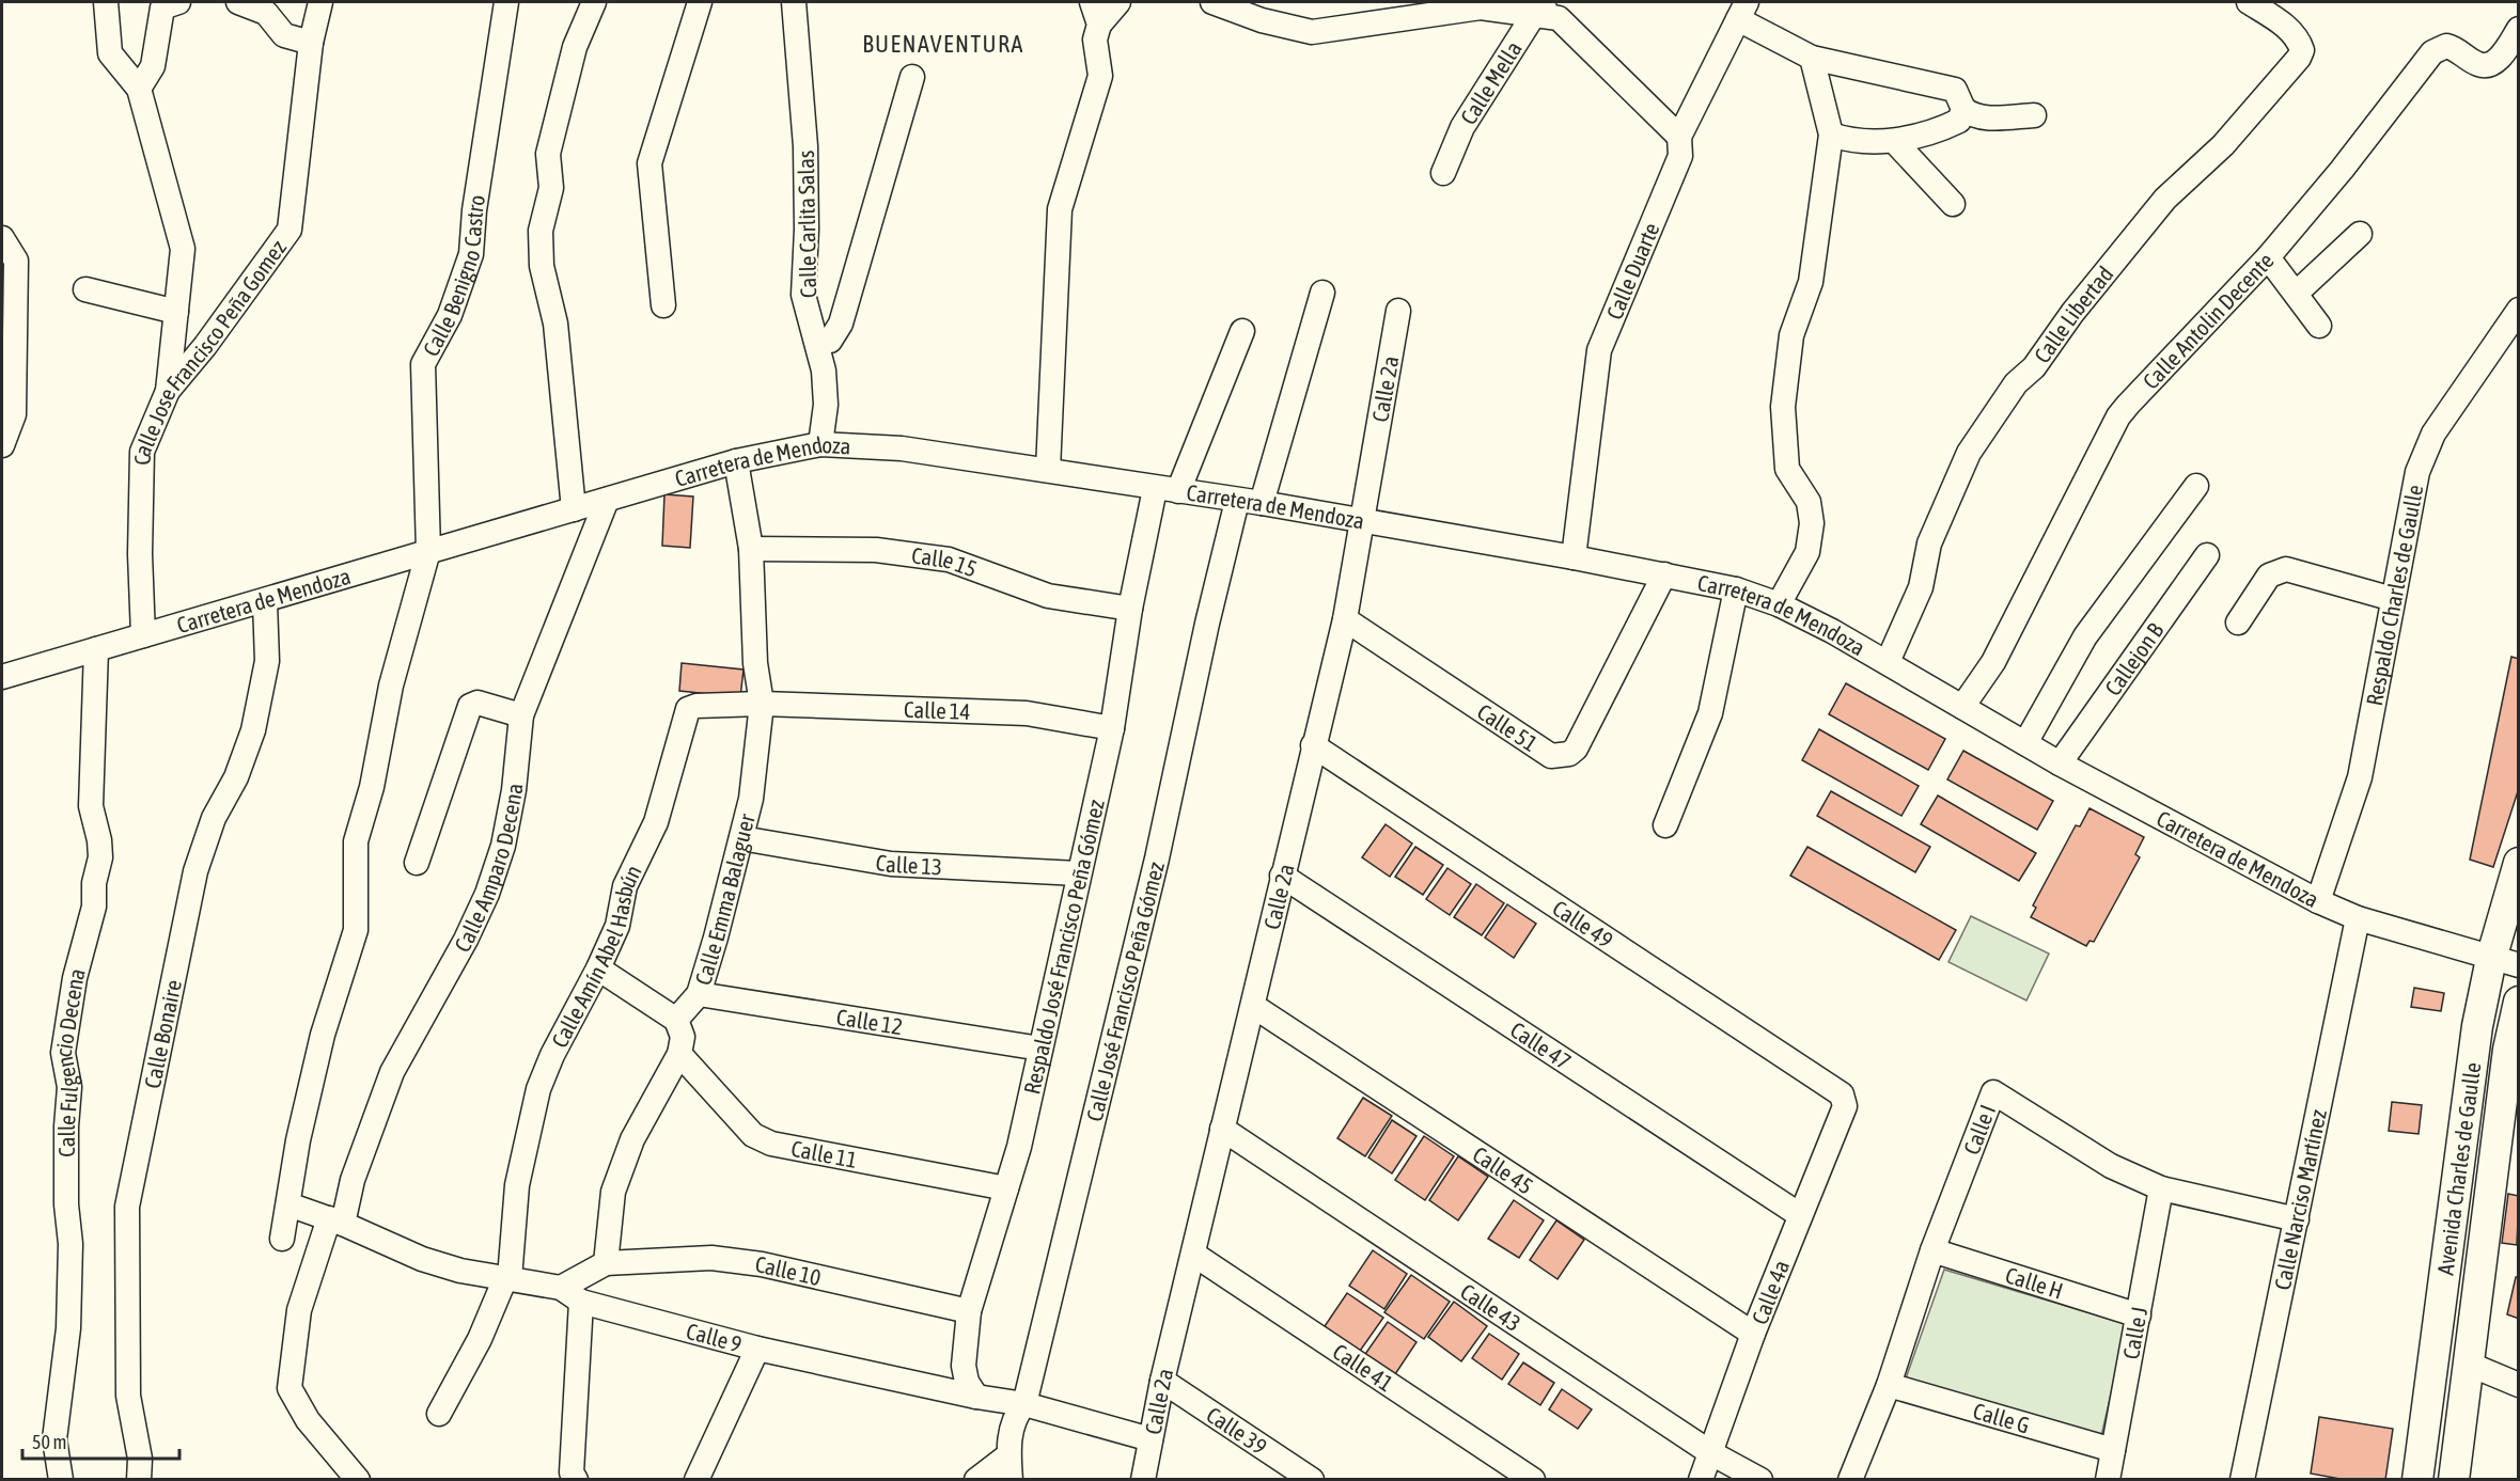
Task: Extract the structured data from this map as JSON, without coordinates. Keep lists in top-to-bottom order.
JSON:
{
  "streets": {
    "main road": ["Avenida Charles de Gaulle"],
    "street": [
      "Calle Mella",
      "Calle Carlita Salas",
      "Calle Duarte",
      "Calle Benigno Castro",
      "Calle Libertad",
      "Calle Antolin Decente",
      "Calle Jose Francisco Peña Gomez",
      "Calle 2a",
      "Carretera de Mendoza",
      "Calle 15",
      "Respaldo Charles de Gaulle",
      "Callejon B",
      "Calle 14",
      "Calle 51",
      "Calle 13",
      "Calle Amparo Decena",
      "Calle Emma Balaguer",
      "Calle 49",
      "Respaldo José Francisco Peña Gómez",
      "Calle Amín Abel Hasbún",
      "Calle José Francisco Peña Gómez",
      "Calle 12",
      "Calle Bonaire",
      "Calle 47",
      "Calle Fulgencio Decena",
      "Calle I",
      "Calle 11",
      "Calle 45",
      "Calle Narciso Martínez",
      "Calle 10",
      "Calle H",
      "Calle 4a",
      "Calle 43",
      "Calle J",
      "Calle 9",
      "Calle 41",
      "Calle G",
      "Calle 39"
    ]
  },
  "crossings": [
    ["Calle Carlita Salas", "Carretera de Mendoza"],
    ["Calle Duarte", "Carretera de Mendoza"],
    ["Calle Benigno Castro", "Carretera de Mendoza"],
    ["Calle Benigno Castro", "Calle 9"],
    ["Calle Libertad", "Carretera de Mendoza"],
    ["Calle Antolin Decente", "Carretera de Mendoza"],
    ["Calle Jose Francisco Peña Gomez", "Carretera de Mendoza"],
    ["Calle 2a", "Carretera de Mendoza"],
    ["Calle 2a", "Calle 51"],
    ["Calle 2a", "Calle 49"],
    ["Calle 2a", "Calle 47"],
    ["Calle 2a", "Calle 45"],
    ["Calle 2a", "Calle 43"],
    ["Calle 2a", "Calle 9"],
    ["Calle 2a", "Calle 41"],
    ["Calle 2a", "Calle 39"],
    ["Carretera de Mendoza", "Respaldo Charles de Gaulle"],
    ["Carretera de Mendoza", "Callejon B"],
    ["Carretera de Mendoza", "Calle 51"],
    ["Carretera de Mendoza", "Calle Amparo Decena"],
    ["Carretera de Mendoza", "Calle Emma Balaguer"],
    ["Carretera de Mendoza", "Respaldo José Francisco Peña Gómez"],
    ["Carretera de Mendoza", "Calle José Francisco Peña Gómez"],
    ["Carretera de Mendoza", "Calle Bonaire"],
    ["Carretera de Mendoza", "Calle Fulgencio Decena"],
    ["Carretera de Mendoza", "Avenida Charles de Gaulle"],
    ["Carretera de Mendoza", "Calle Narciso Martínez"],
    ["Calle 15", "Calle Emma Balaguer"],
    ["Calle 15", "Respaldo José Francisco Peña Gómez"],
    ["Calle 14", "Calle Emma Balaguer"],
    ["Calle 14", "Respaldo José Francisco Peña Gómez"],
    ["Calle 14", "Calle Amín Abel Hasbún"],
    ["Calle 13", "Calle Emma Balaguer"],
    ["Calle 13", "Respaldo José Francisco Peña Gómez"],
    ["Calle Amparo Decena", "Calle 9"],
    ["Calle Emma Balaguer", "Calle Amín Abel Hasbún"],
    ["Calle Emma Balaguer", "Calle 12"],
    ["Calle 49", "Calle 4a"],
    ["Respaldo José Francisco Peña Gómez", "Calle 12"],
    ["Respaldo José Francisco Peña Gómez", "Calle 11"],
    ["Respaldo José Francisco Peña Gómez", "Calle 10"],
    ["Respaldo José Francisco Peña Gómez", "Calle 9"],
    ["Calle Amín Abel Hasbún", "Calle 9"],
    ["Calle José Francisco Peña Gómez", "Calle 9"],
    ["Calle 47", "Calle 4a"],
    ["Calle I", "Calle Narciso Martínez"],
    ["Calle I", "Calle H"],
    ["Calle I", "Calle J"],
    ["Calle I", "Calle G"],
    ["Calle 45", "Calle 4a"],
    ["Calle H", "Calle J"],
    ["Calle 4a", "Calle 43"],
    ["Calle J", "Calle G"]
  ],
  "districts": ["BUENAVENTURA"],
  "scale_bar": "50 m"
}
